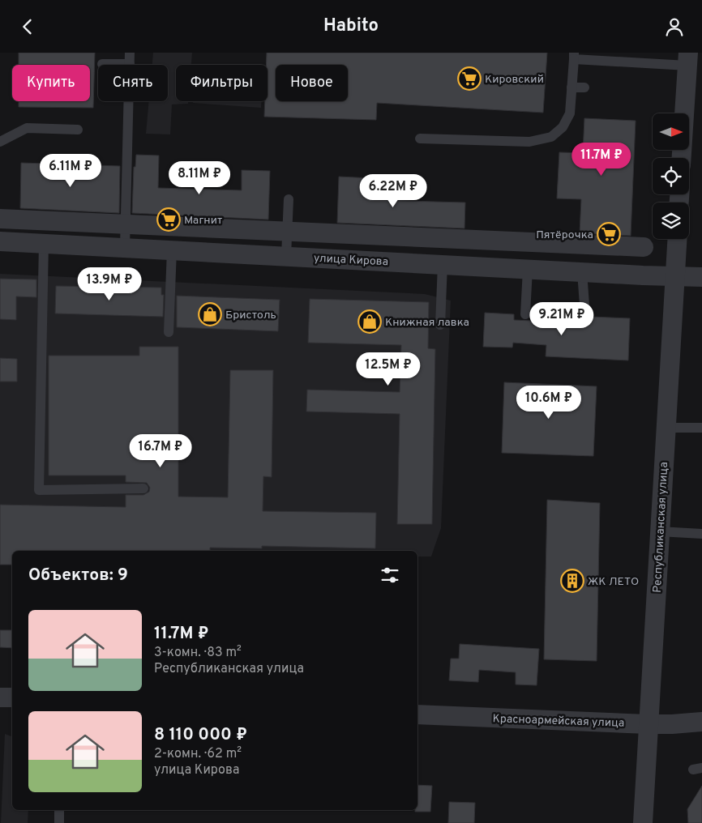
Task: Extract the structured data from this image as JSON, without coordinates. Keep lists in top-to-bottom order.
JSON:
{
  "streets": {
    "street": ["улица Кирова", "Республиканская улица", "Красноармейская улица"]
  },
  "crossings": [
    ["улица Кирова", "Республиканская улица"],
    ["Республиканская улица", "Красноармейская улица"]
  ],
  "places": {
    "supermarket": ["Кировский", "Магнит", "Пятёрочка"],
    "shop": ["Бристоль", "Книжная лавка"],
    "building": ["ЖК ЛЕТО"]
  },
  "north": "right",
  "page": {
    "header": "Habito",
    "chip": [
      "Купить",
      "Снять",
      "Фильтры",
      "Новое"
    ],
    "price": [
      "11.7M ₽",
      "6.11M ₽",
      "8.11M ₽",
      "6.22M ₽",
      "13.9M ₽",
      "9.21M ₽",
      "12.5M ₽",
      "10.6M ₽",
      "16.7M ₽"
    ],
    "heading": "Объектов: 9",
    "list": [
      {
        "name": "11.7M ₽",
        "note": "3-комн. · 83 m² · Республиканская улица"
      },
      {
        "name": "8 110 000 ₽",
        "note": "2-комн. · 62 m² · улица Кирова"
      }
    ]
  }
}
